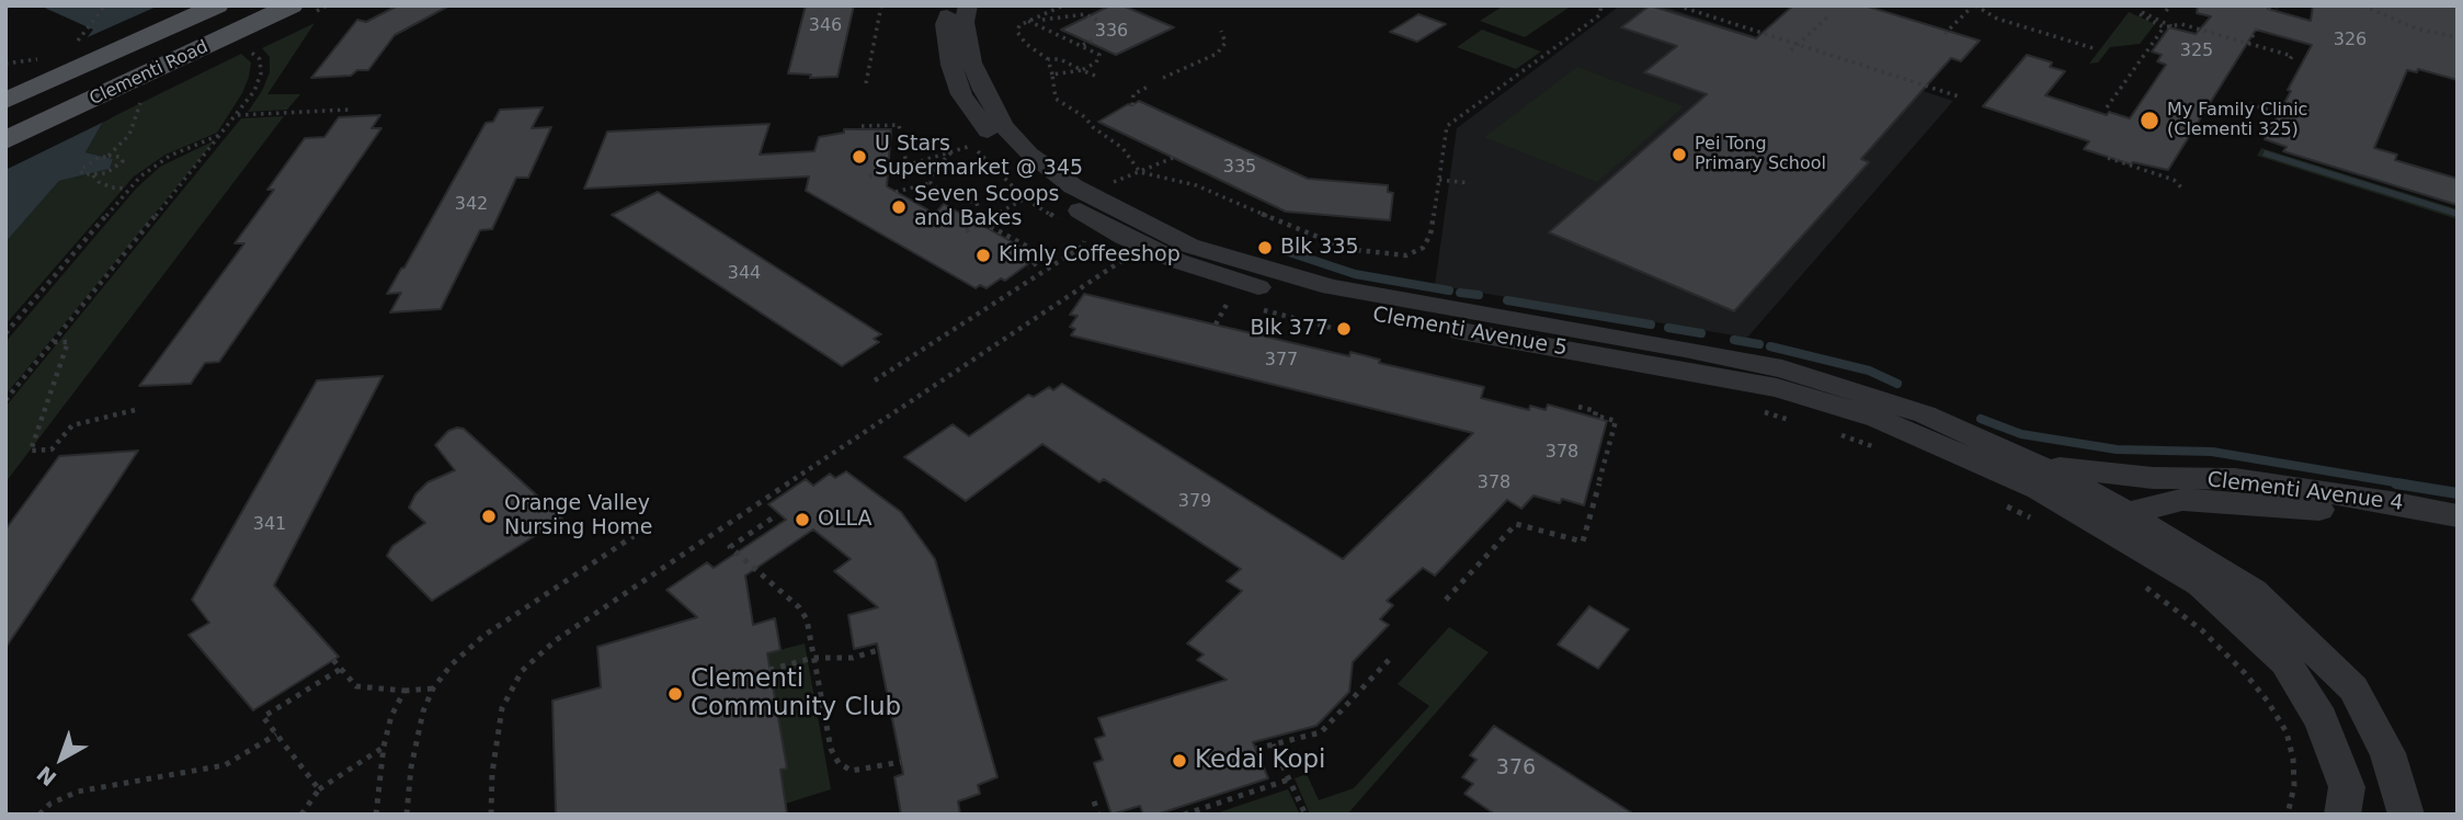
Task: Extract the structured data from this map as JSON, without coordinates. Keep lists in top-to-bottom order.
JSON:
{
  "streets": {
    "main road": ["Clementi Road"],
    "street": ["Clementi Avenue 5", "Clementi Avenue 4"]
  },
  "crossings": [
    ["Clementi Avenue 5", "Clementi Avenue 4"]
  ],
  "places": [
    "My Family Clinic (Clementi 325)",
    "Pei Tong Primary School",
    "U Stars Supermarket @ 345",
    "Seven Scoops and Bakes",
    "Blk 335",
    "Kimly Coffeeshop",
    "Blk 377",
    "Orange Valley Nursing Home",
    "OLLA",
    "Clementi Community Club",
    "Kedai Kopi"
  ],
  "house_numbers": [
    "346",
    "336",
    "326",
    "325",
    "335",
    "342",
    "344",
    "377",
    "378",
    "378",
    "379",
    "341",
    "376"
  ],
  "north": "bottom left"
}
